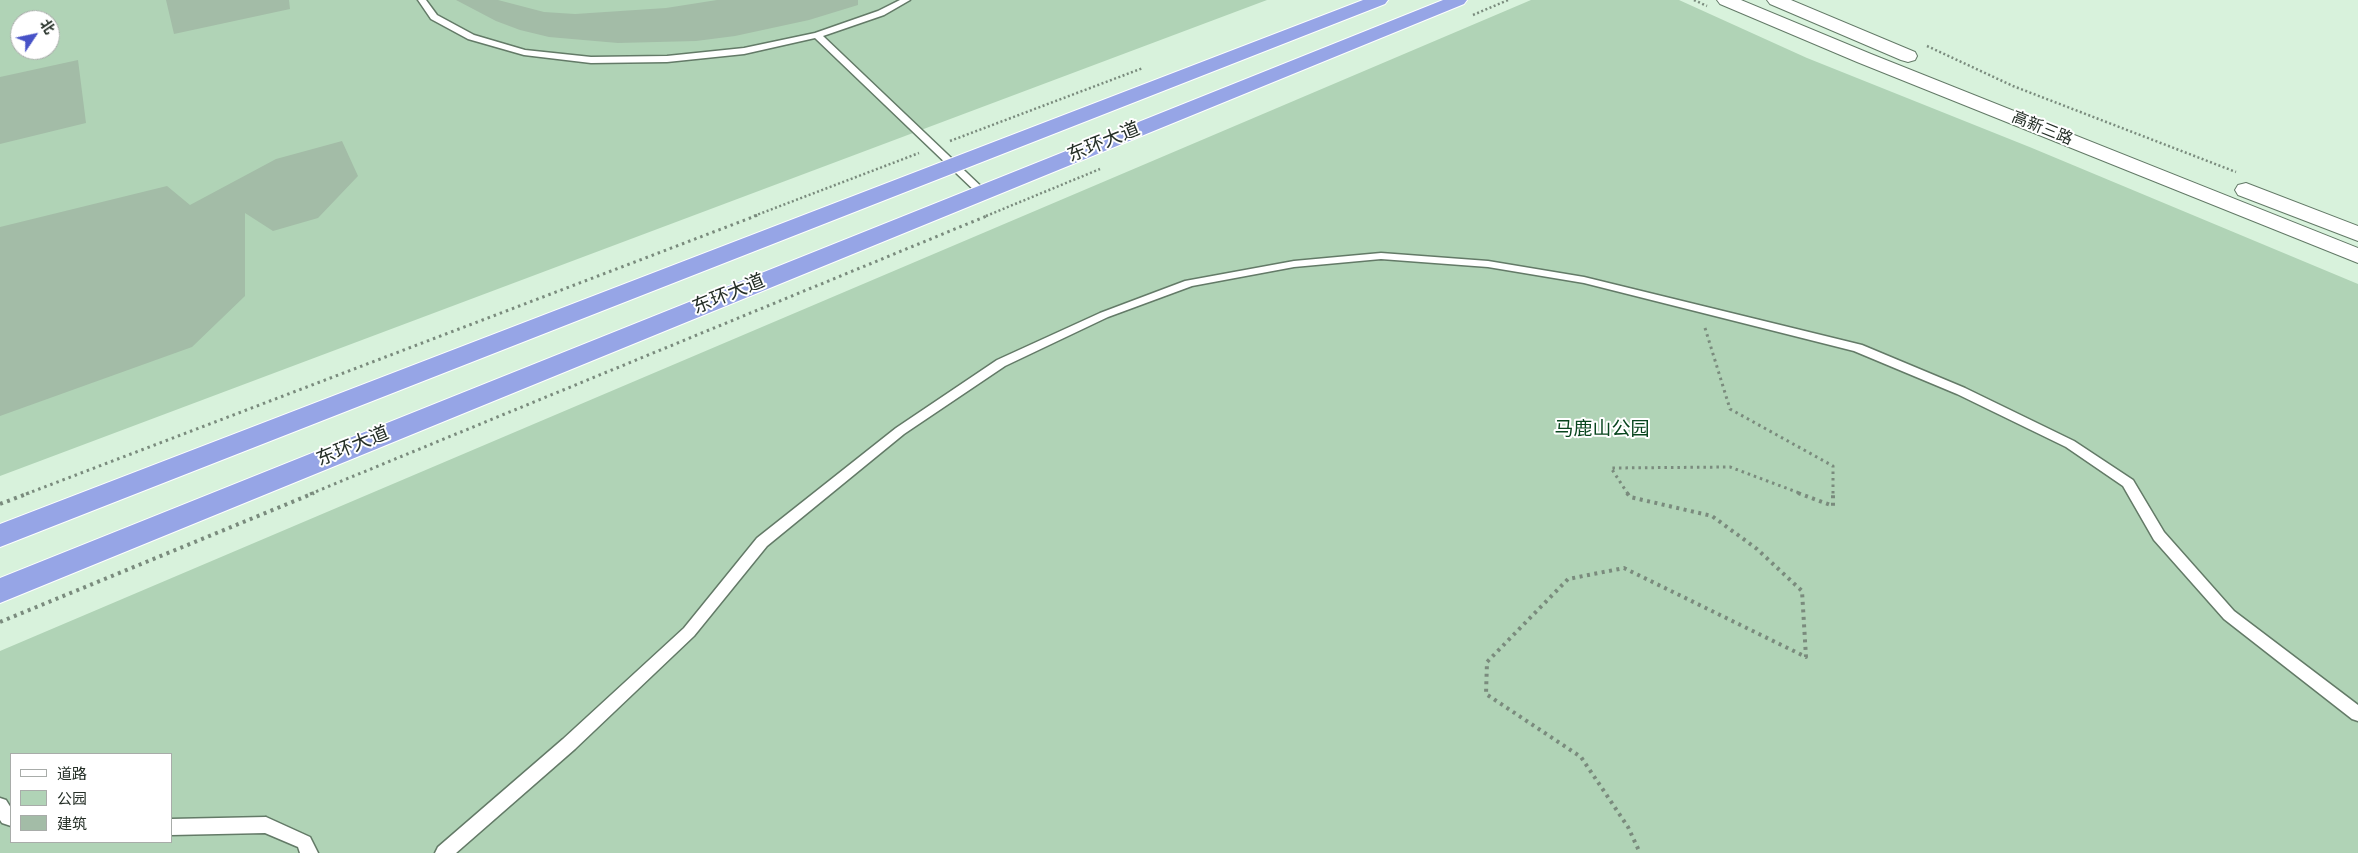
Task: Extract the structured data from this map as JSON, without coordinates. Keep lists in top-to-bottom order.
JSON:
{
  "streets": {
    "highway": ["东环大道"],
    "main road": ["高新三路"]
  },
  "parks": ["马鹿山公园"],
  "legend": ["道路", "公园", "建筑"],
  "north": "top right"
}
